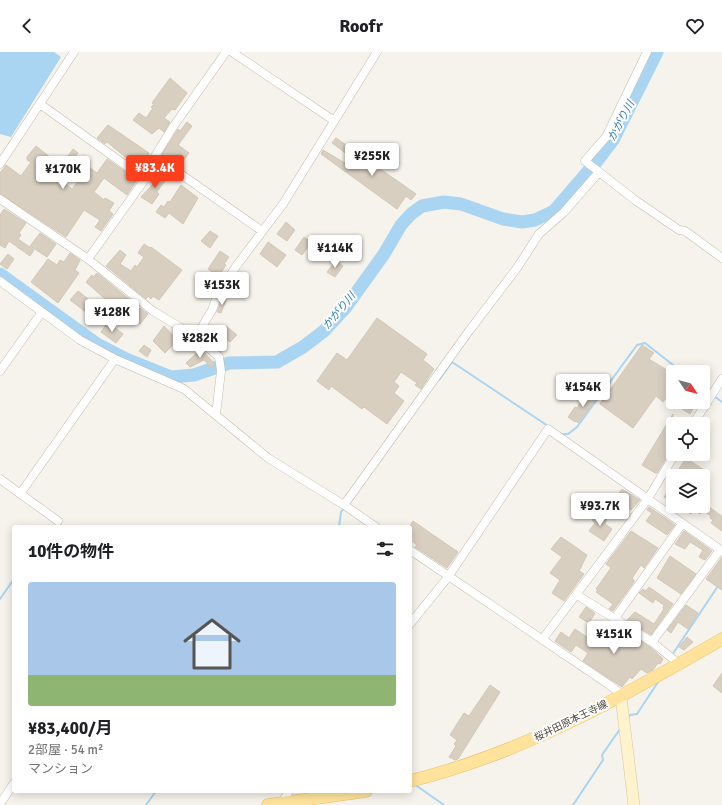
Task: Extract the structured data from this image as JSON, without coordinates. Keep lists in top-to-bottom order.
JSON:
{
  "streets": {
    "main road": ["桜井田原本王寺線"]
  },
  "water": ["かがり川"],
  "north": "bottom right",
  "page": {
    "header": "Roofr",
    "price": [
      "¥255K",
      "¥83.4K",
      "¥170K",
      "¥114K",
      "¥153K",
      "¥128K",
      "¥282K",
      "¥154K",
      "¥93.7K",
      "¥151K"
    ],
    "heading": "10件の物件",
    "list": [
      {
        "name": "¥83,400/月",
        "note": "2部屋 · 54 m² · マンション"
      }
    ]
  }
}
